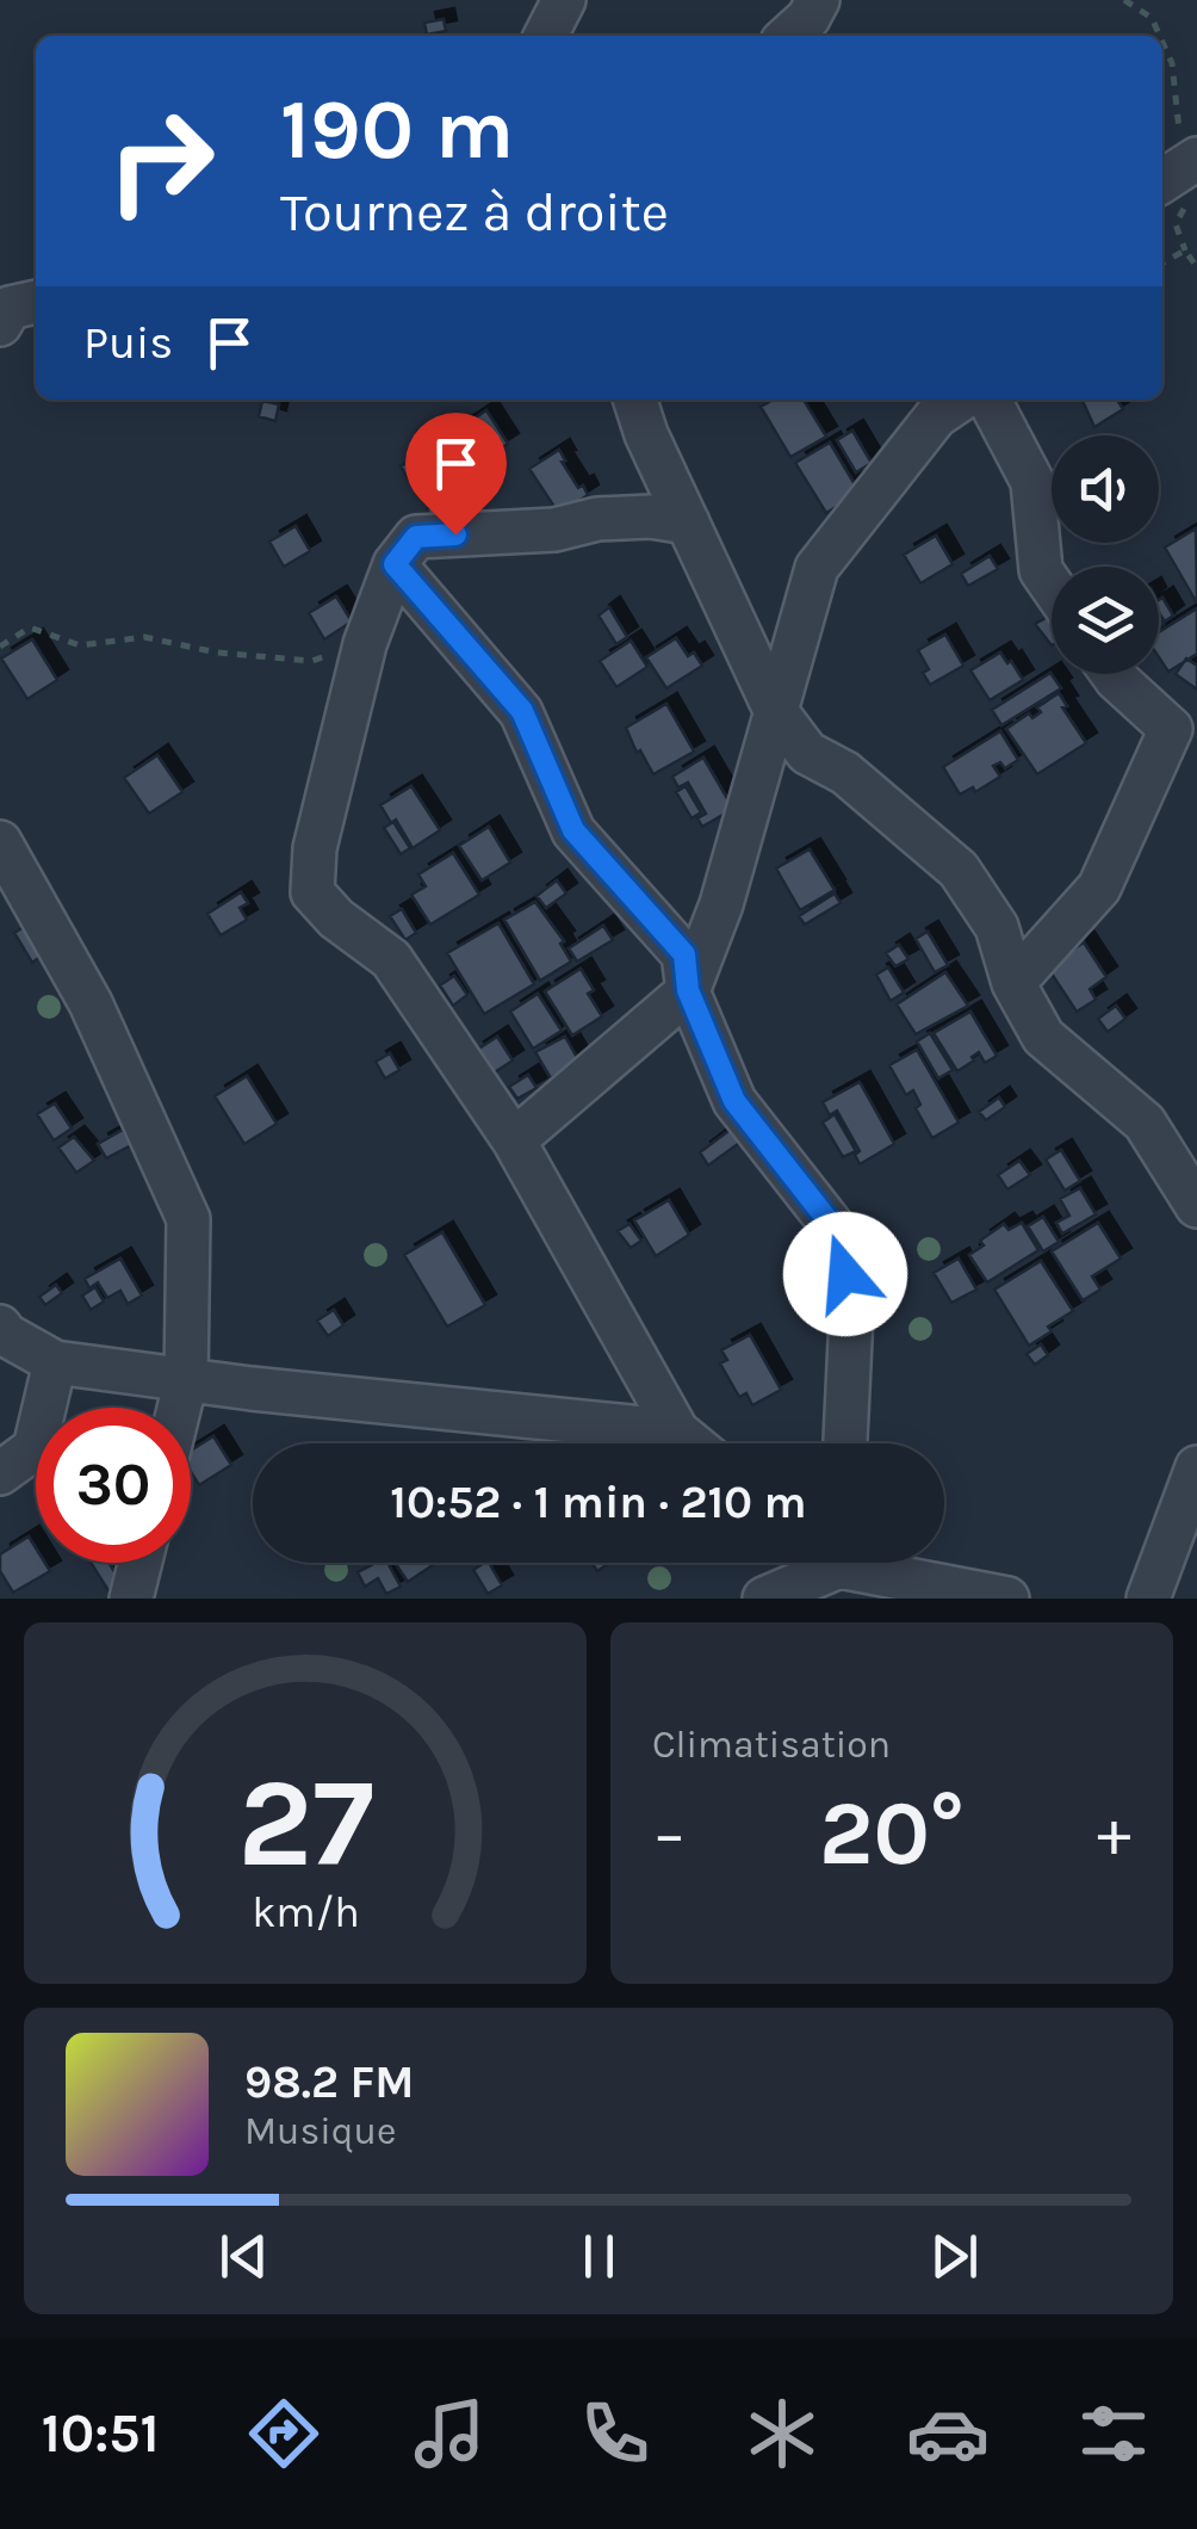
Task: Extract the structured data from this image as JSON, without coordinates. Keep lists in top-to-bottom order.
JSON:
{
  "page": {
    "turn": ["190 m", "Tournez à droite"],
    "then": "Puis",
    "limit": "30",
    "trip": "10:52 · 1 min · 210 m",
    "tile": "Climatisation",
    "heat": ["−", "20°", "+"],
    "song": ["98.2 FM", "Musique"],
    "tabs": "10:51",
    "gauge": ["27", "km/h"]
  }
}
